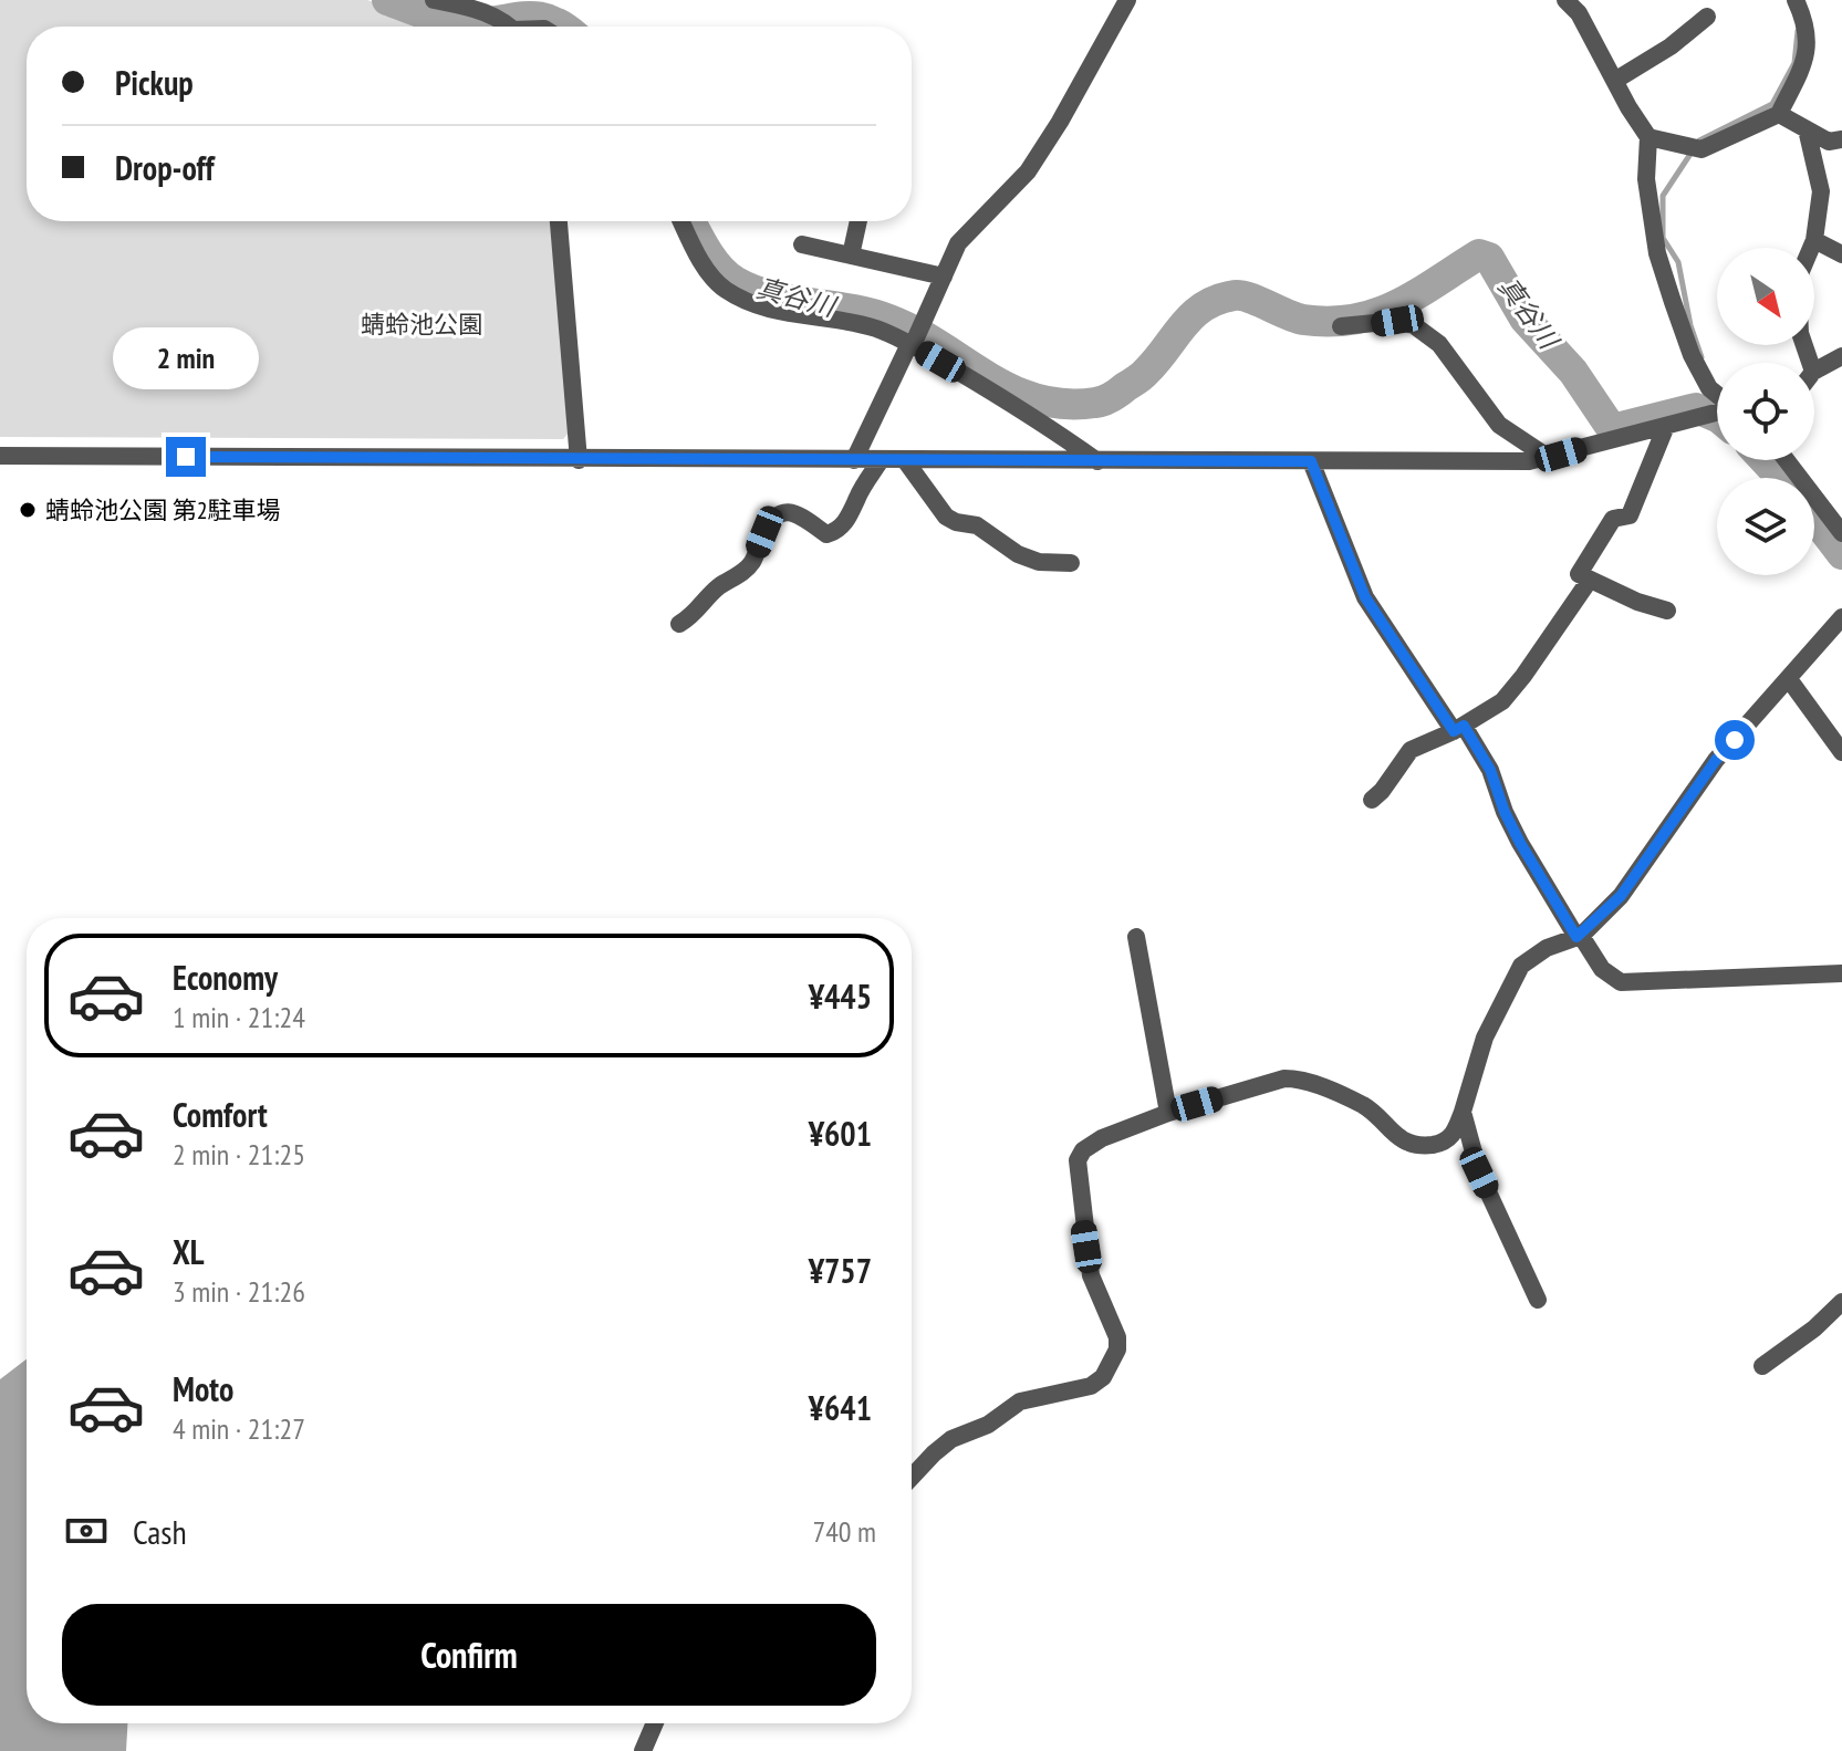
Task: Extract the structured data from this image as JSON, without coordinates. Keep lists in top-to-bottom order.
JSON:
{
  "water": ["真谷川"],
  "parks": ["蜻蛉池公園"],
  "places": ["蜻蛉池公園 第2駐車場"],
  "north": "bottom right",
  "page": {
    "banner": ["Pickup", "Drop-off"],
    "bubble": "2 min",
    "list": [
      {
        "name": "Economy",
        "note": "1 min · 21:24",
        "value": "¥445"
      },
      {
        "name": "Comfort",
        "note": "2 min · 21:25",
        "value": "¥601"
      },
      {
        "name": "XL",
        "note": "3 min · 21:26",
        "value": "¥757"
      },
      {
        "name": "Moto",
        "note": "4 min · 21:27",
        "value": "¥641"
      }
    ],
    "pay": ["Cash", "740 m"],
    "buttons": "Confirm"
  }
}
